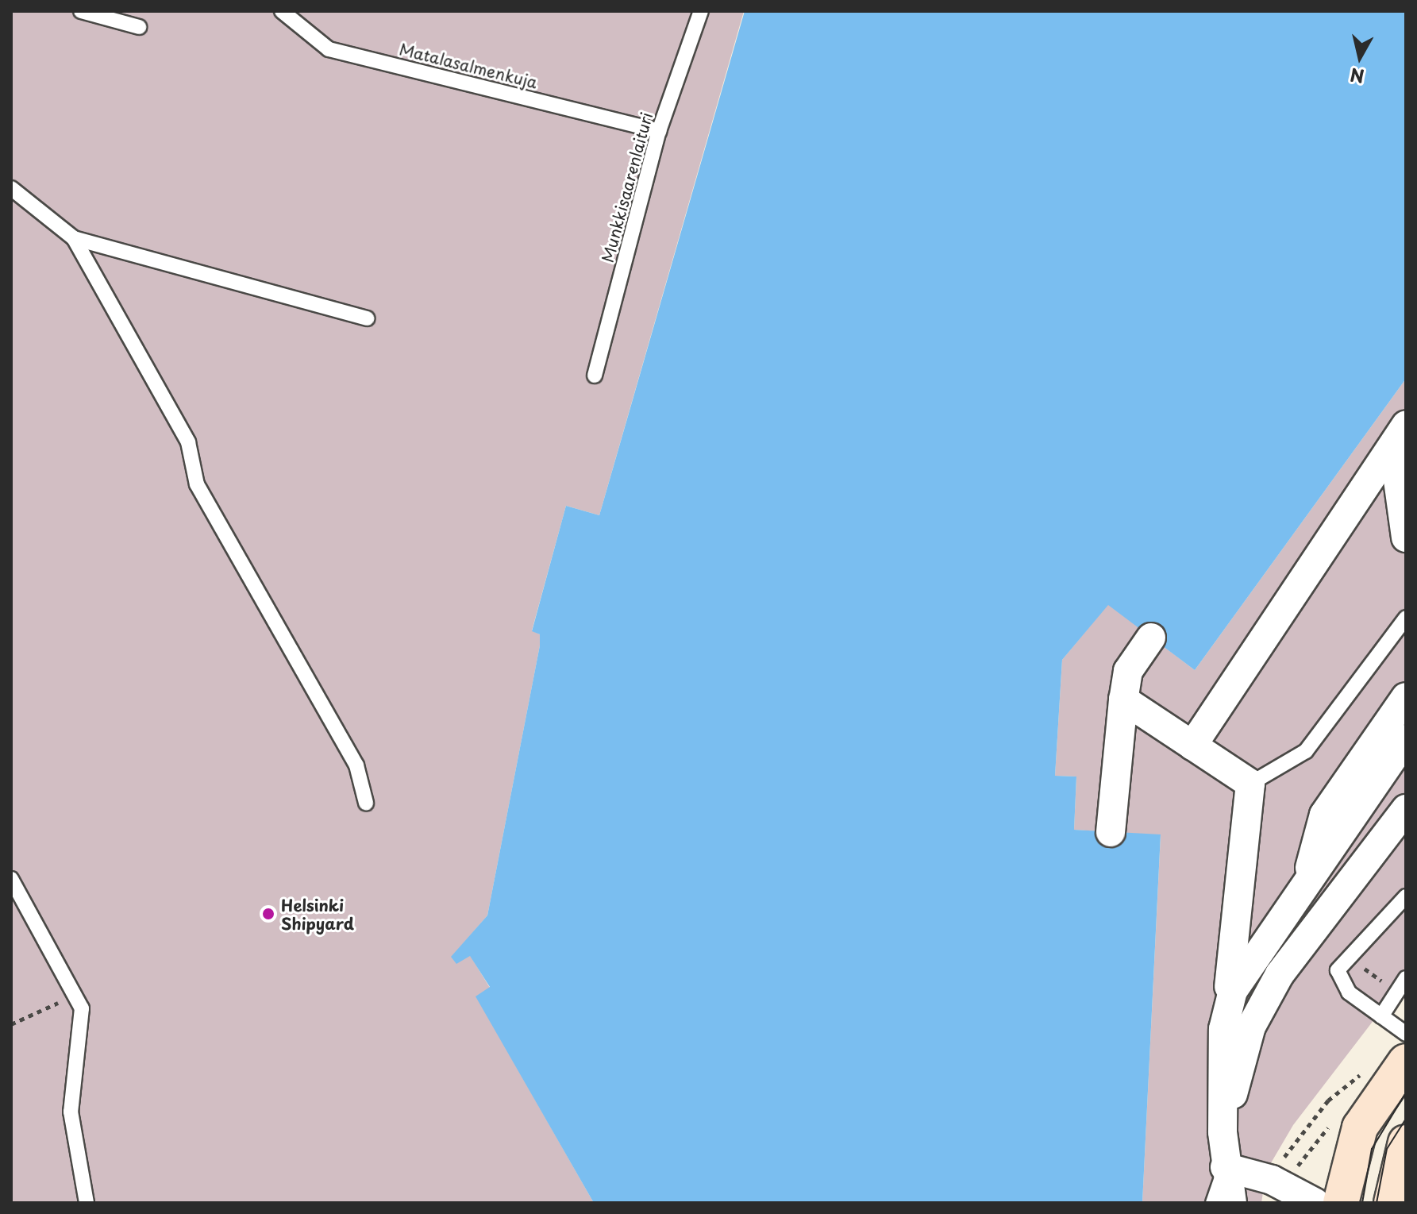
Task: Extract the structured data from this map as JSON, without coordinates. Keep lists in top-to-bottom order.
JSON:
{
  "streets": {
    "lane": ["Matalasalmenkuja", "Munkkisaarenlaituri"]
  },
  "crossings": [
    ["Matalasalmenkuja", "Munkkisaarenlaituri"]
  ],
  "places": ["Helsinki Shipyard"],
  "north": "bottom"
}
